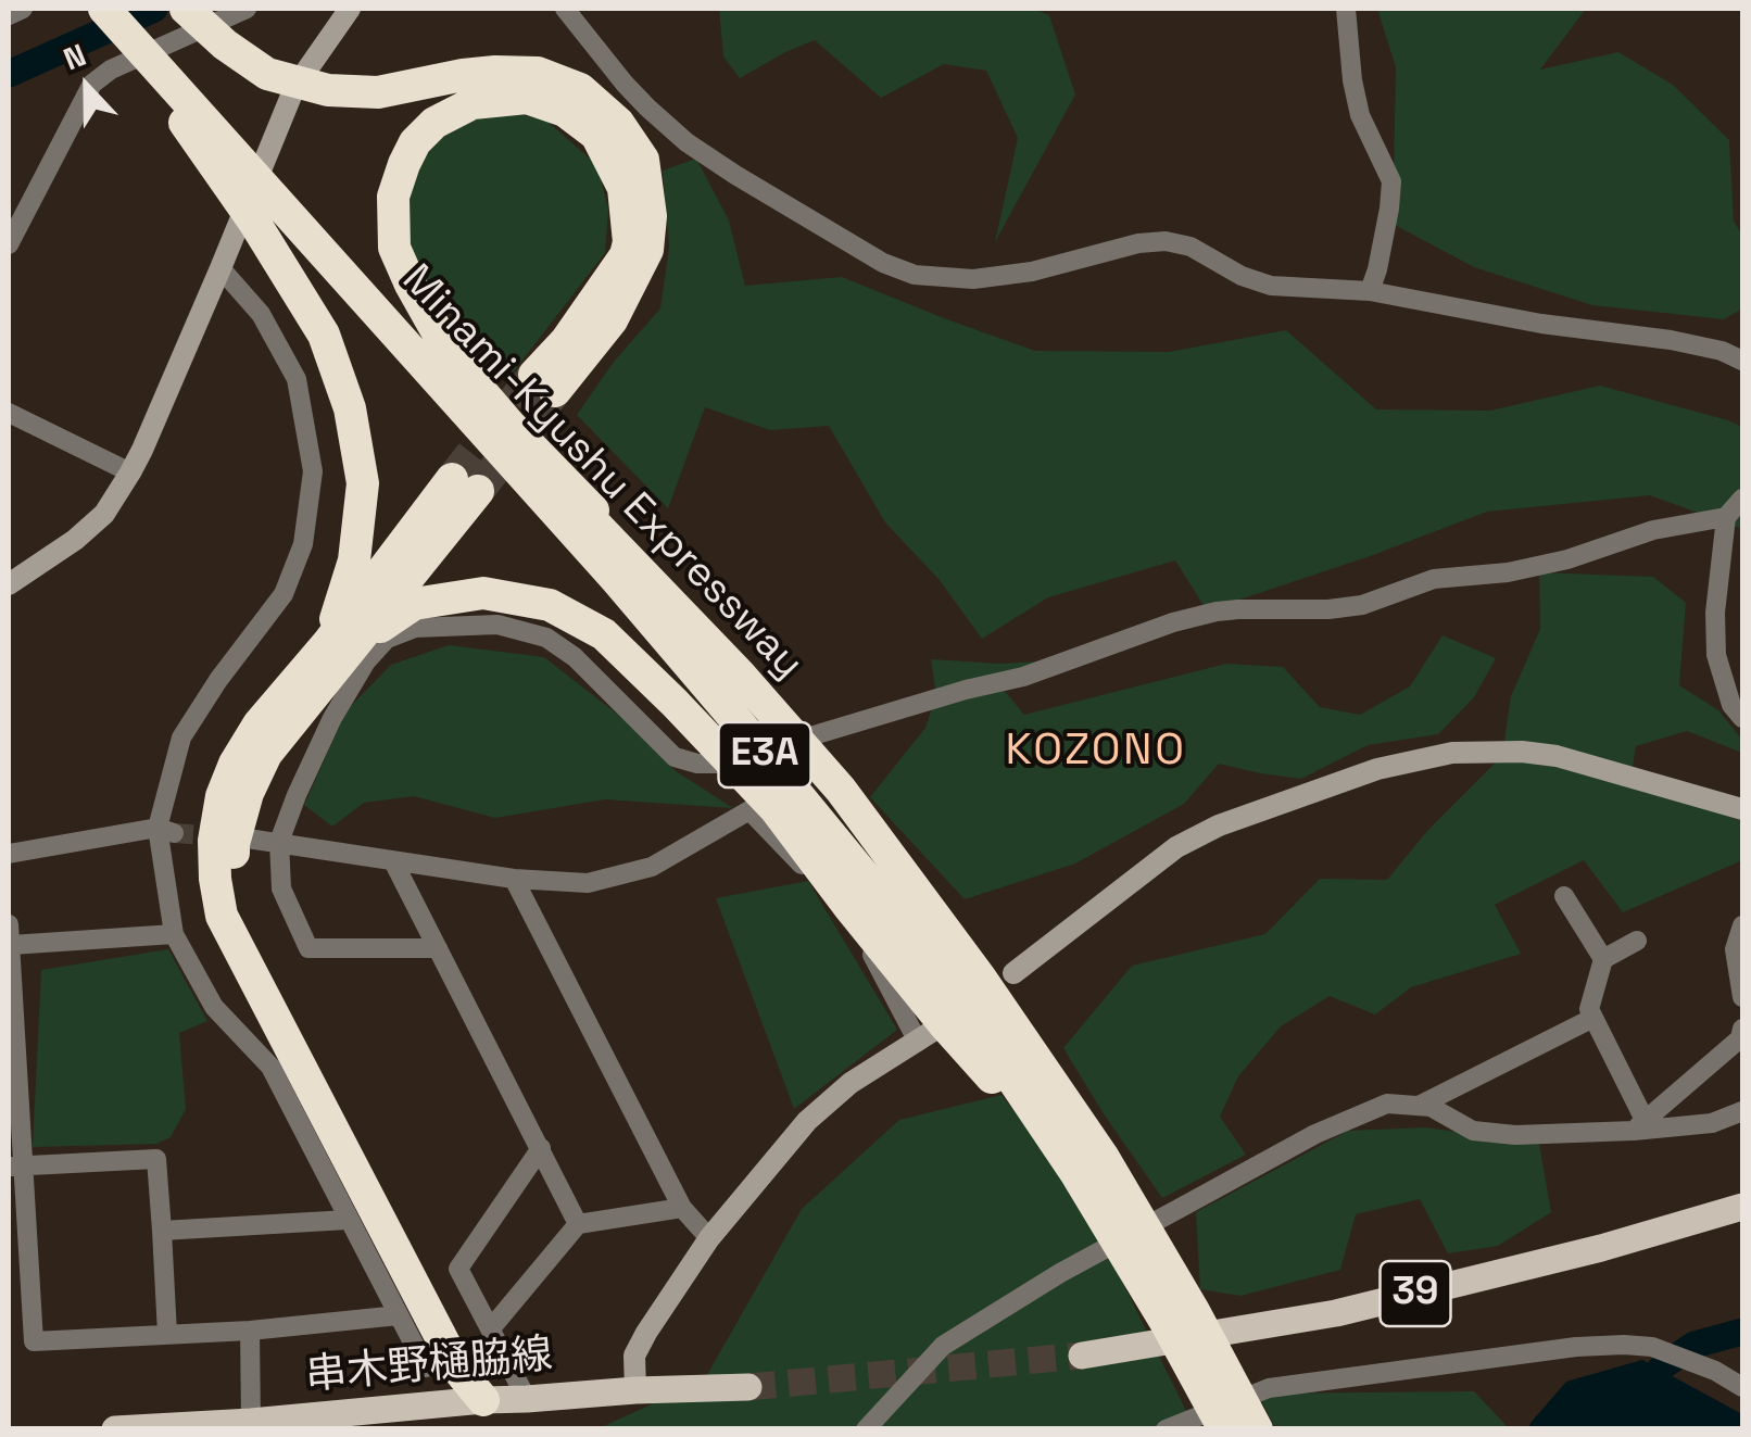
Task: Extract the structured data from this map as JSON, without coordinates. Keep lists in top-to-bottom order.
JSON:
{
  "streets": {
    "highway": ["Minami-Kyushu Expressway", "E3A"],
    "main road": ["39", "串木野樋脇線"]
  },
  "districts": ["KOZONO"],
  "north": "top"
}
